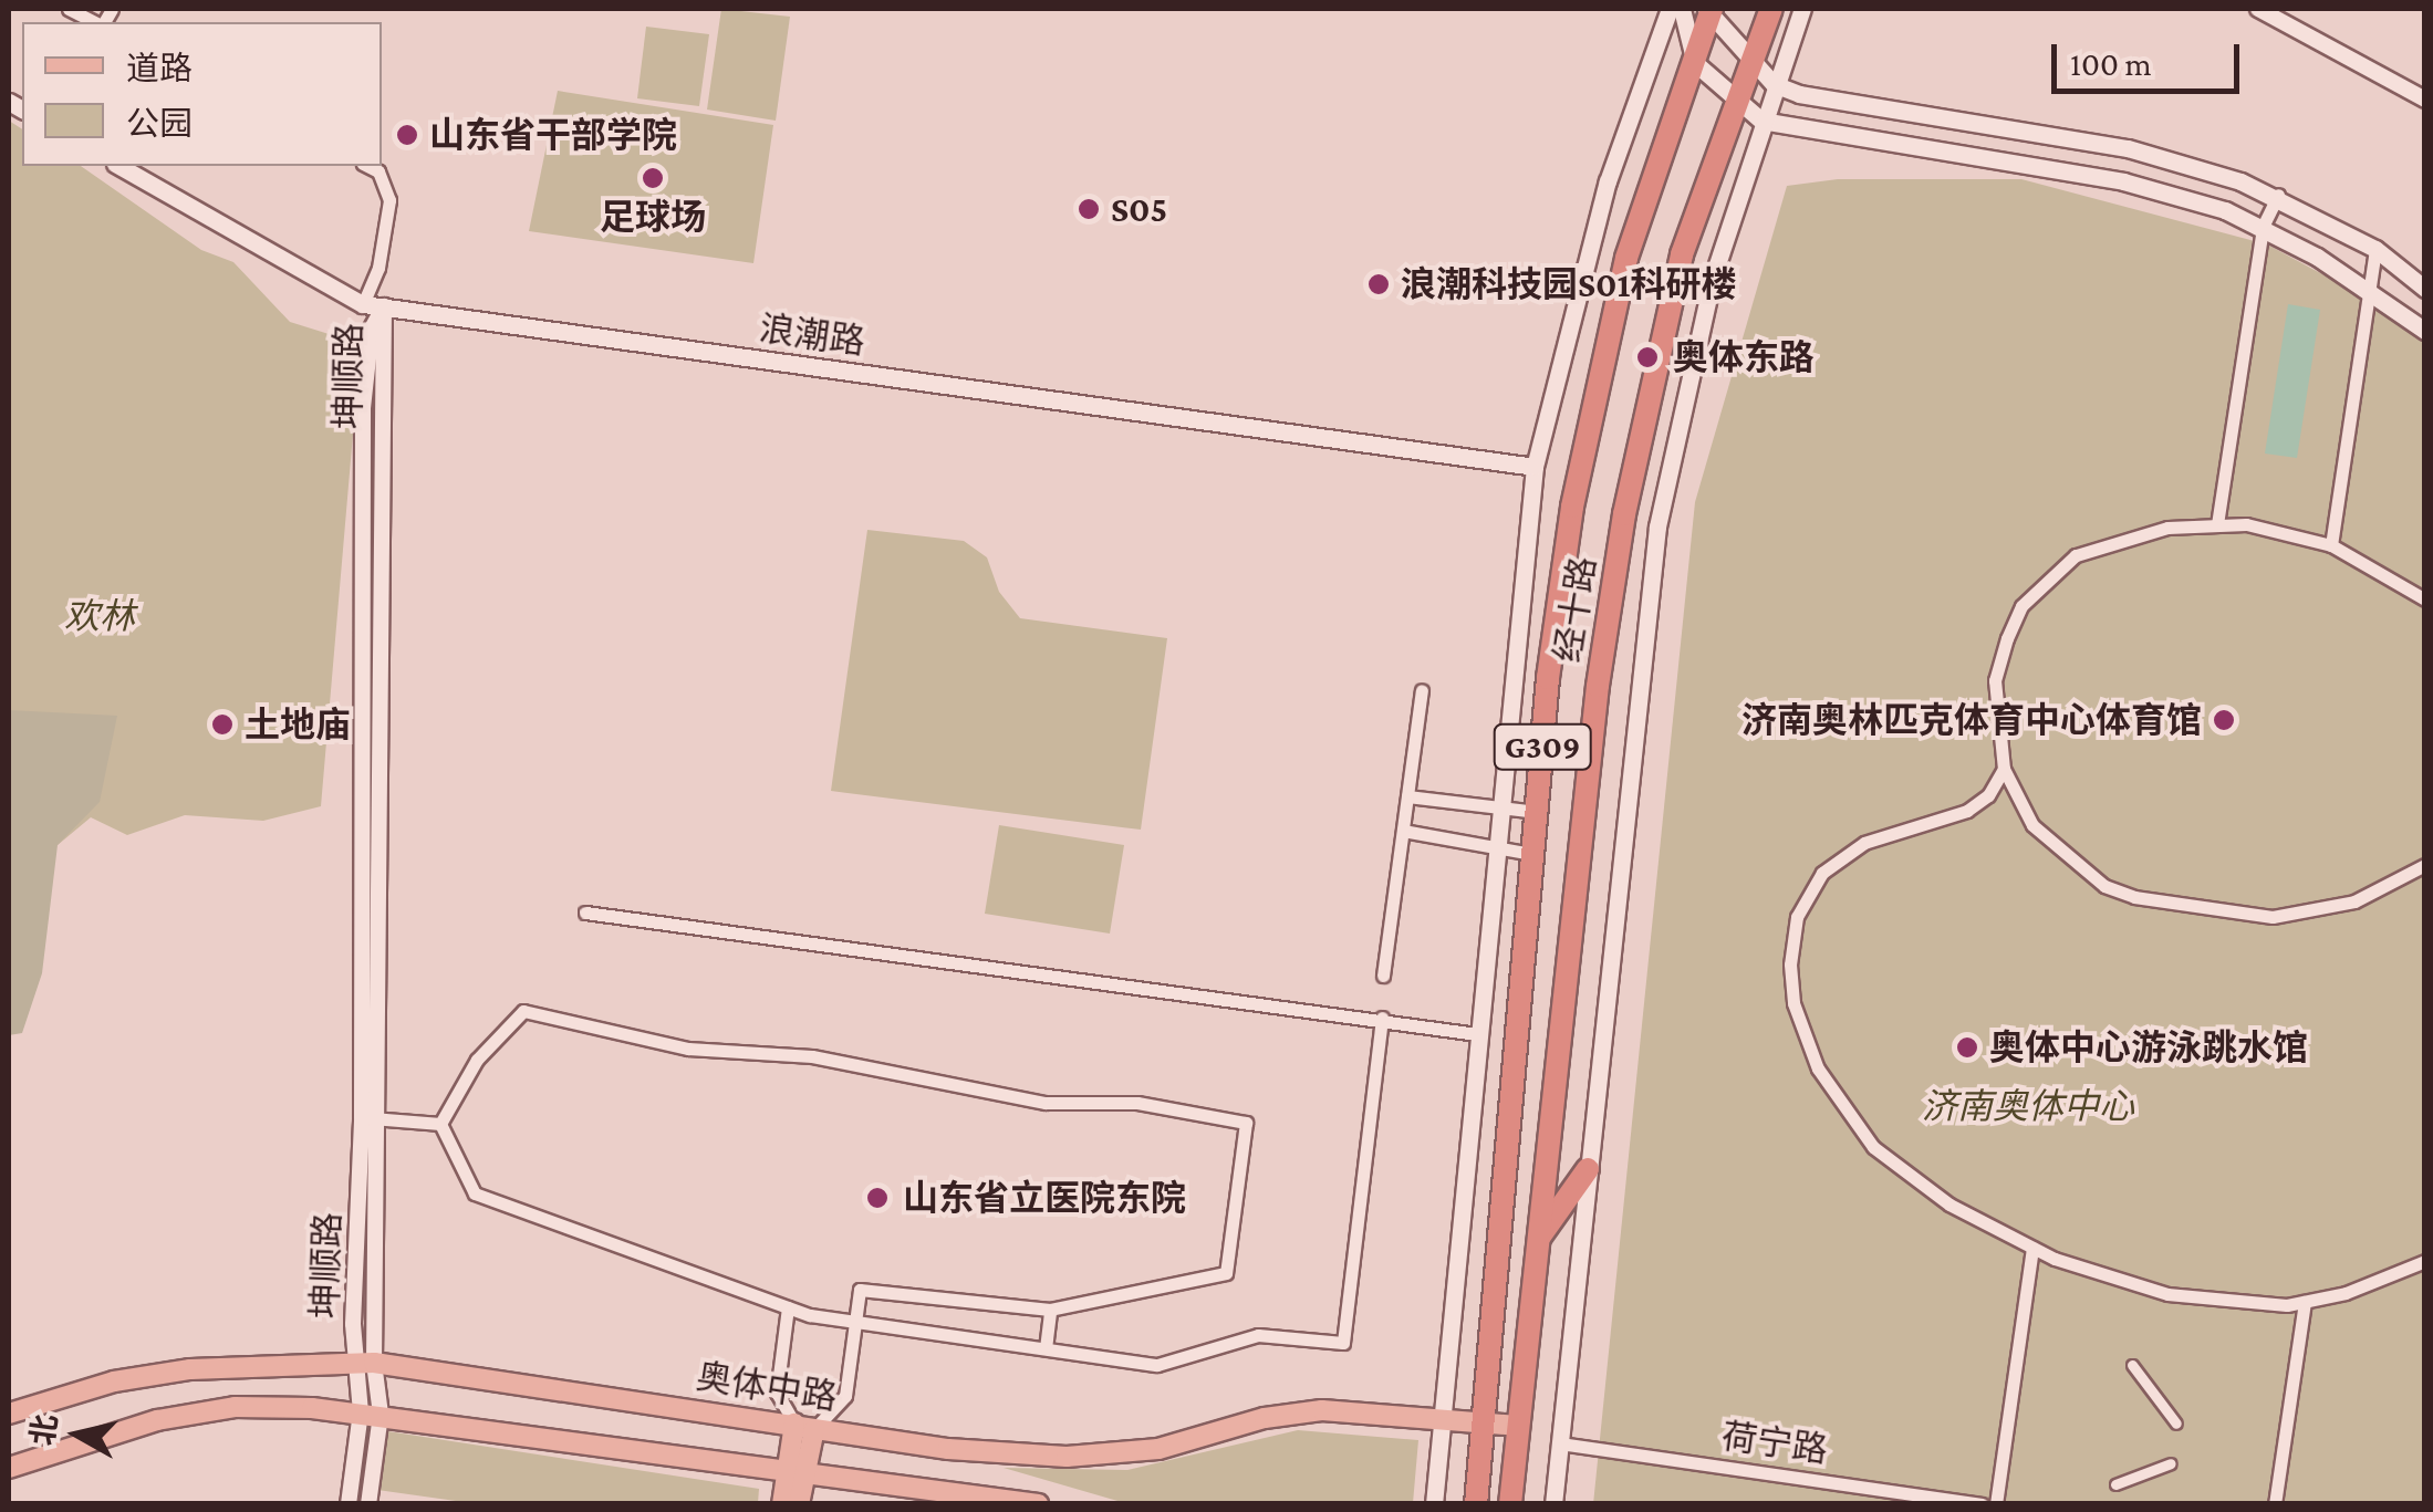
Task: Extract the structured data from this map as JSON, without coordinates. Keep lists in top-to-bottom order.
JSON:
{
  "streets": {
    "highway": ["经十路", "G309"],
    "main road": ["浪潮路", "奥体中路"],
    "street": ["坤顺路", "荷宁路"]
  },
  "crossings": [
    ["浪潮路", "坤顺路"],
    ["浪潮路", "经十路"],
    ["坤顺路", "奥体中路"],
    ["经十路", "奥体中路"],
    ["经十路", "荷宁路"]
  ],
  "parks": ["欢林", "济南奥体中心"],
  "places": [
    "山东省干部学院",
    "足球场",
    "S05",
    "浪潮科技园S01科研楼",
    "奥体东路",
    "济南奥林匹克体育中心体育馆",
    "土地庙",
    "奥体中心游泳跳水馆",
    "山东省立医院东院"
  ],
  "legend": ["道路", "公园"],
  "scale_bar": "100 m",
  "north": "left"
}
